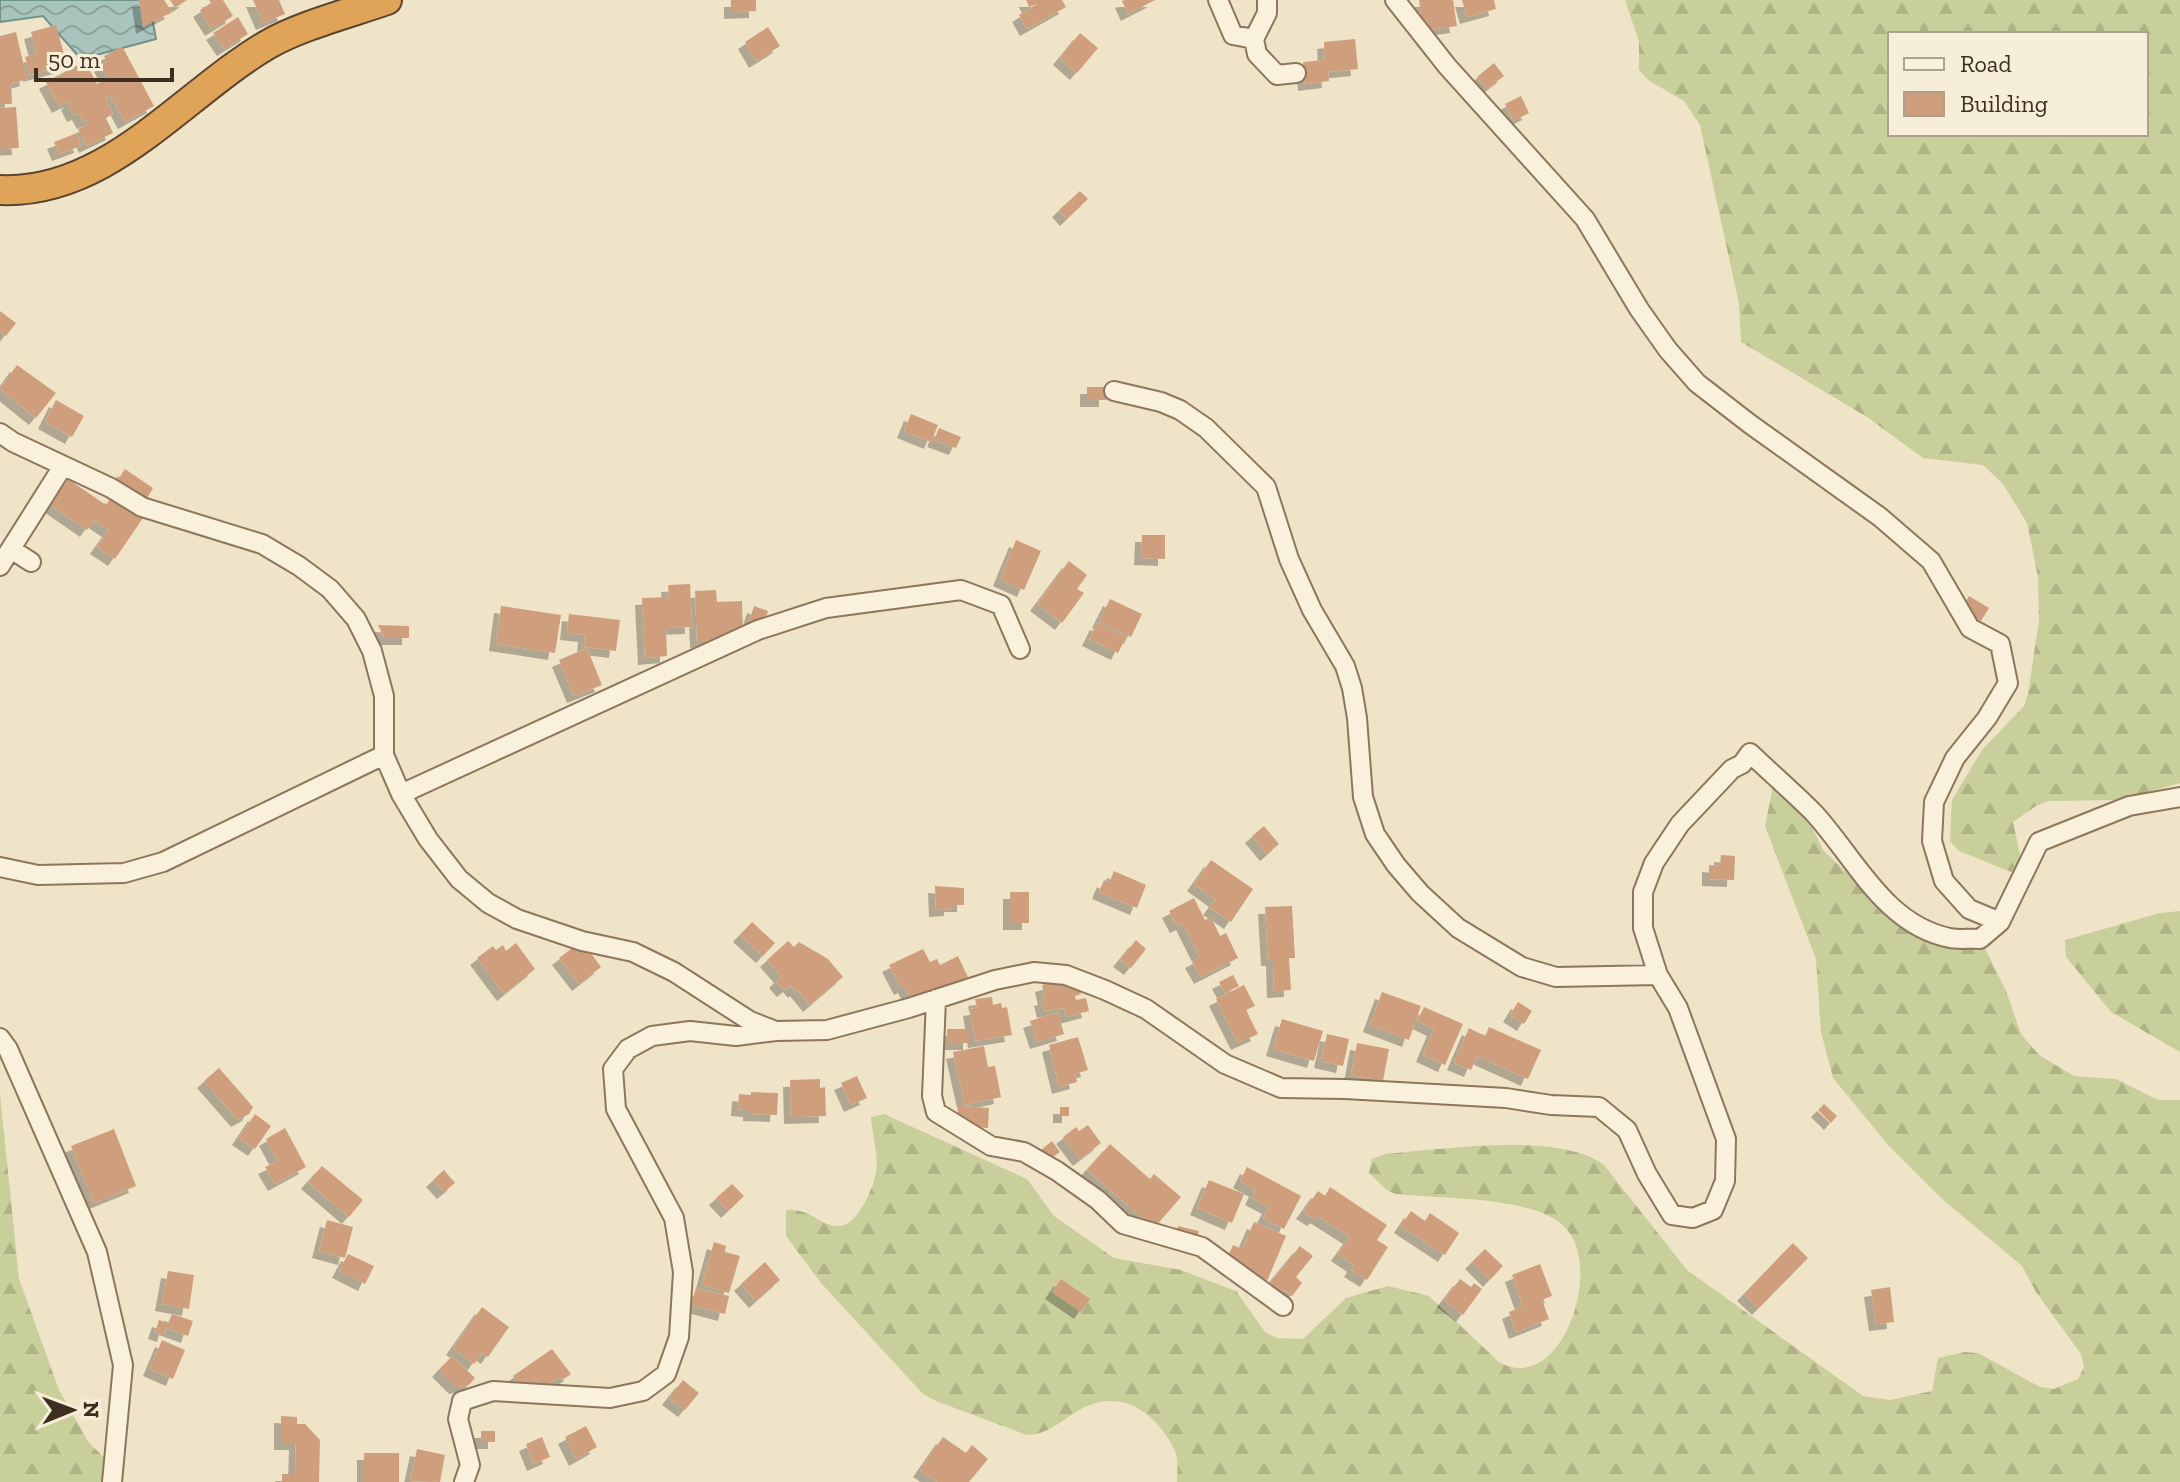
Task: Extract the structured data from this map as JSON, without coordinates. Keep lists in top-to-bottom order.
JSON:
{
  "legend": ["Road", "Building"],
  "scale_bar": "50 m",
  "north": "right"
}
